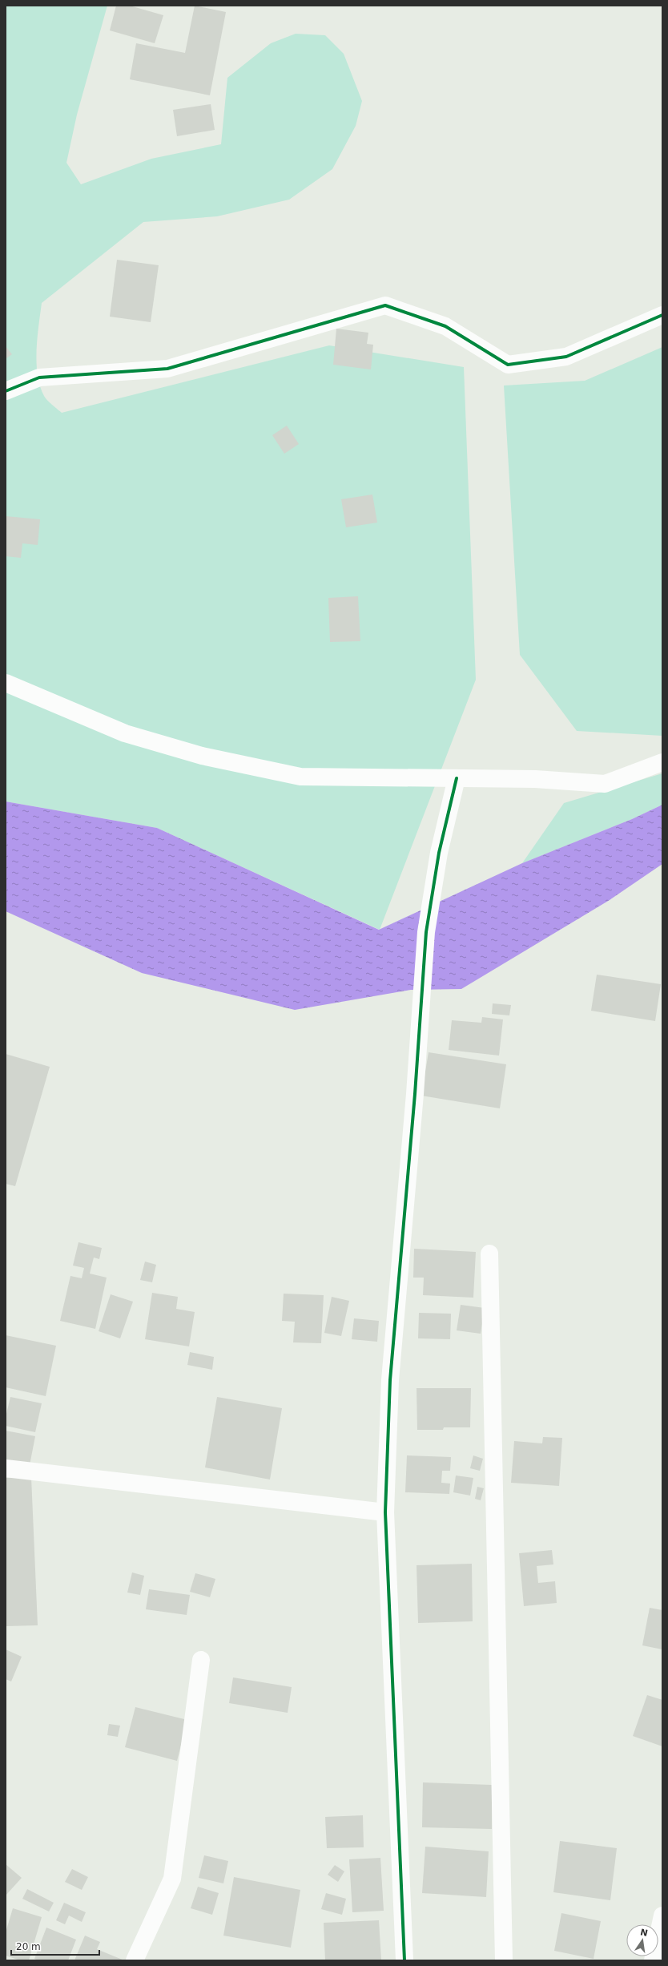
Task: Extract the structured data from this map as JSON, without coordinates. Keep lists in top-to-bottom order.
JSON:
{
  "scale_bar": "20 m",
  "north": "top"
}
